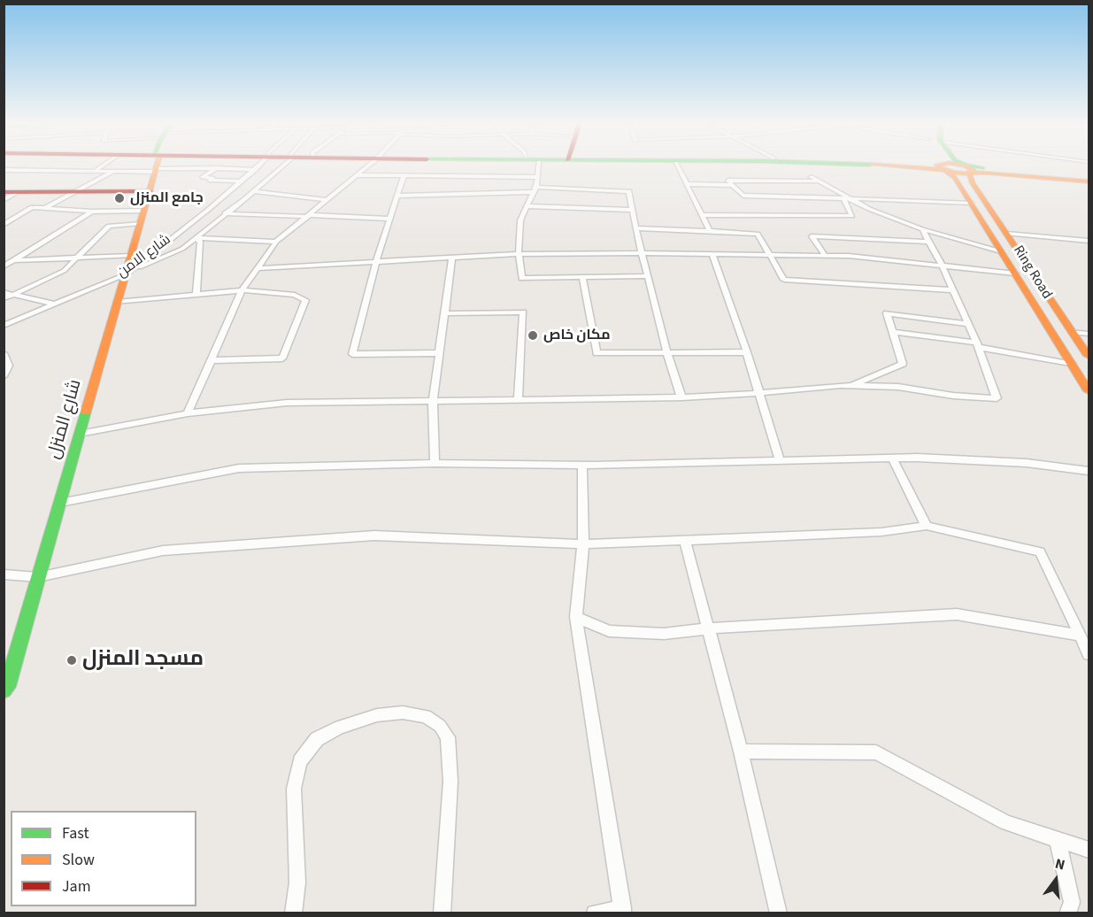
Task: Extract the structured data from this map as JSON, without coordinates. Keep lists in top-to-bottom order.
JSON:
{
  "streets": {
    "main road": ["Ring Road", "شارع المنزل"],
    "street": ["شارع الامن"]
  },
  "crossings": [
    ["شارع الامن", "شارع المنزل"]
  ],
  "places": ["جامع المنزل", "مكان خاص", "مسجد المنزل"],
  "legend": ["Fast", "Slow", "Jam"],
  "north": "top"
}
